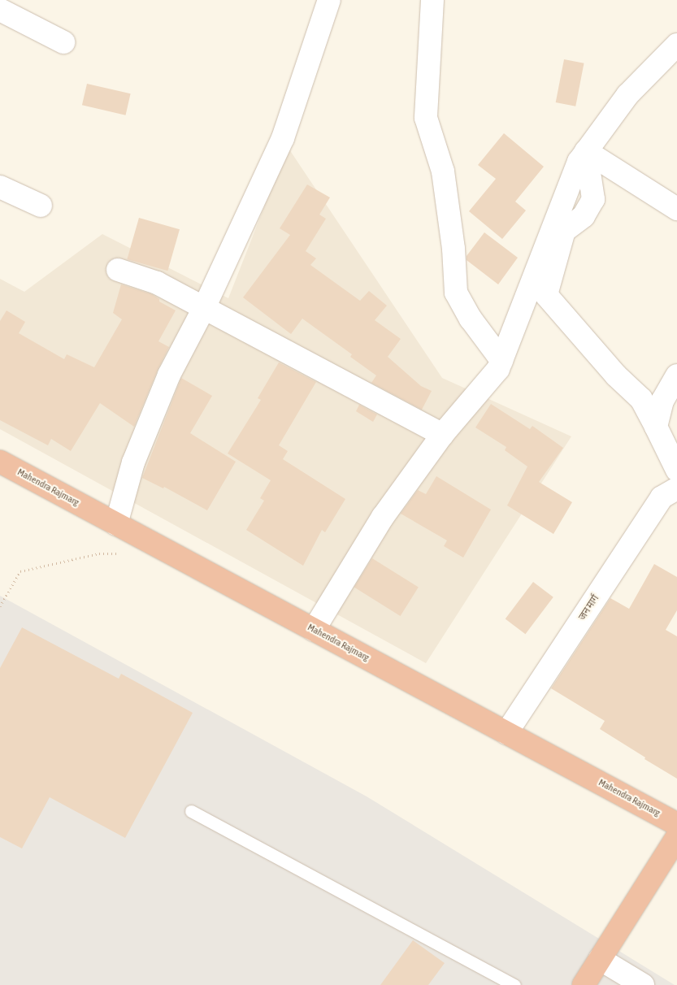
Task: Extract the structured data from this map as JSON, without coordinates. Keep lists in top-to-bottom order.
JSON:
{
  "streets": {
    "highway": ["Mahendra Rajmarg"],
    "street": ["जन मार्ग"]
  },
  "crossings": [
    ["Mahendra Rajmarg", "जन मार्ग"]
  ]
}
